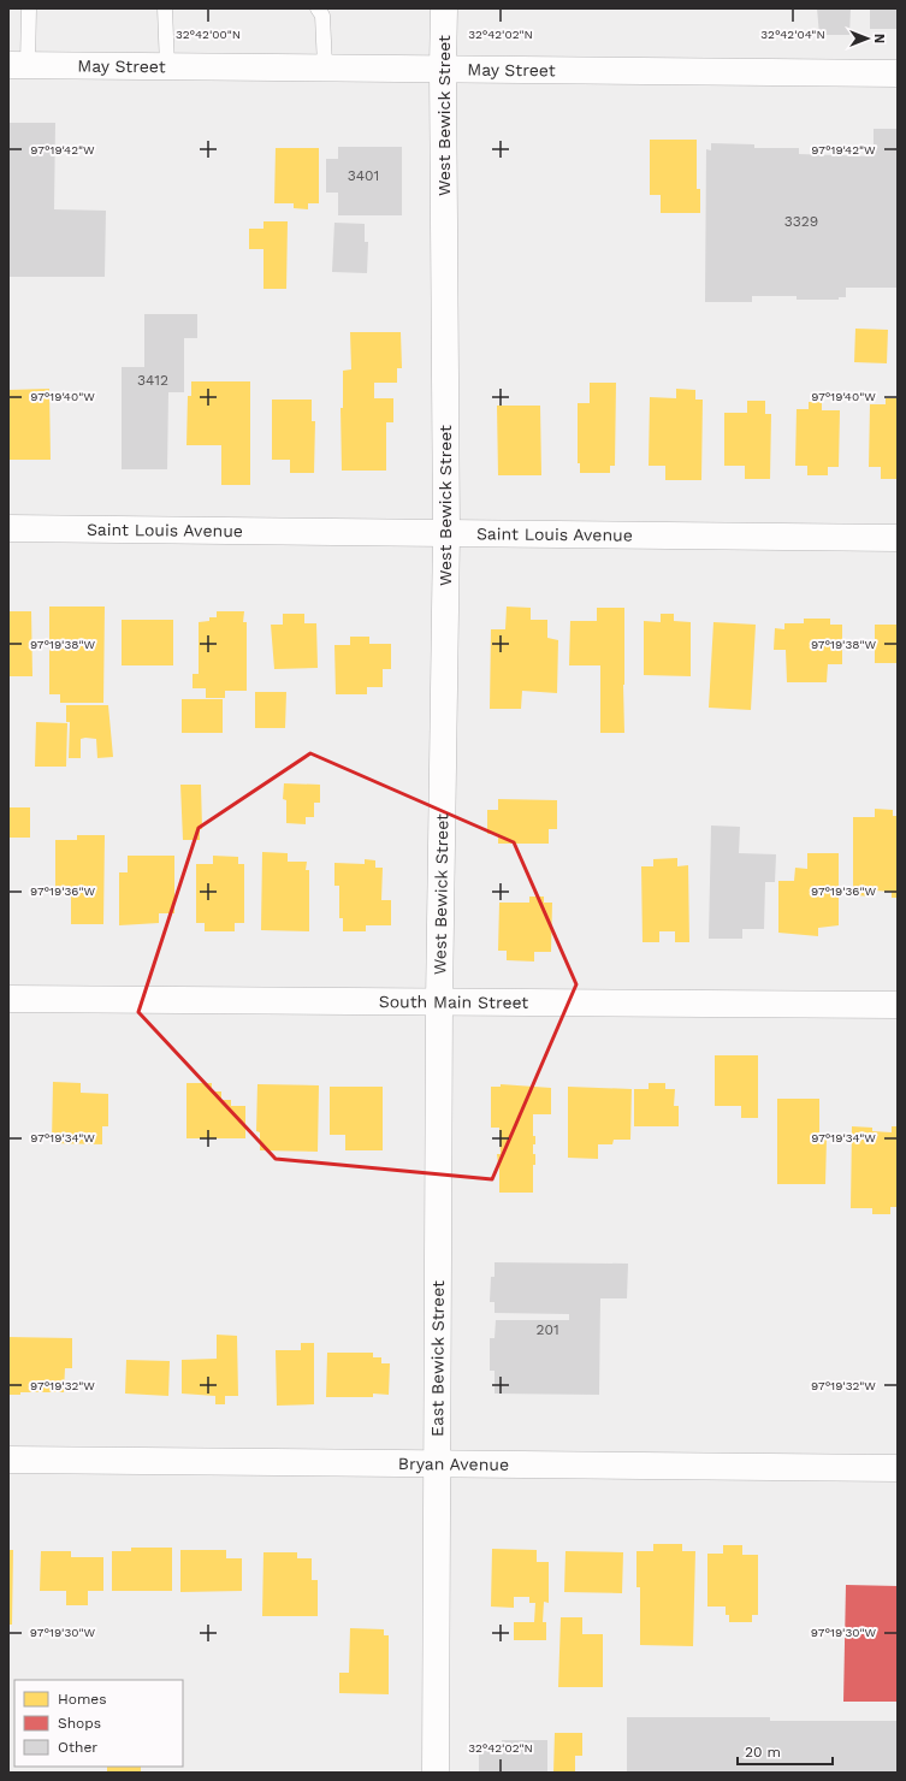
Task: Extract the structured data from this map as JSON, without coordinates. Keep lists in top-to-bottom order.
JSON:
{
  "streets": {
    "street": [
      "May Street",
      "West Bewick Street",
      "Saint Louis Avenue",
      "South Main Street",
      "East Bewick Street",
      "Bryan Avenue"
    ]
  },
  "crossings": [
    ["May Street", "West Bewick Street"],
    ["West Bewick Street", "Saint Louis Avenue"],
    ["West Bewick Street", "South Main Street"],
    ["West Bewick Street", "East Bewick Street"],
    ["South Main Street", "East Bewick Street"],
    ["East Bewick Street", "Bryan Avenue"]
  ],
  "house_numbers": [
    "3401",
    "3329",
    "3412",
    "201"
  ],
  "legend": ["Homes", "Shops", "Other"],
  "scale_bar": "20 m",
  "north": "right",
  "coordinates": [
    "32°42'00\"N",
    "32°42'02\"N",
    "32°42'04\"N",
    "97°19'42\"W",
    "97°19'40\"W",
    "97°19'38\"W",
    "97°19'36\"W",
    "97°19'34\"W",
    "97°19'32\"W",
    "97°19'30\"W"
  ]
}
